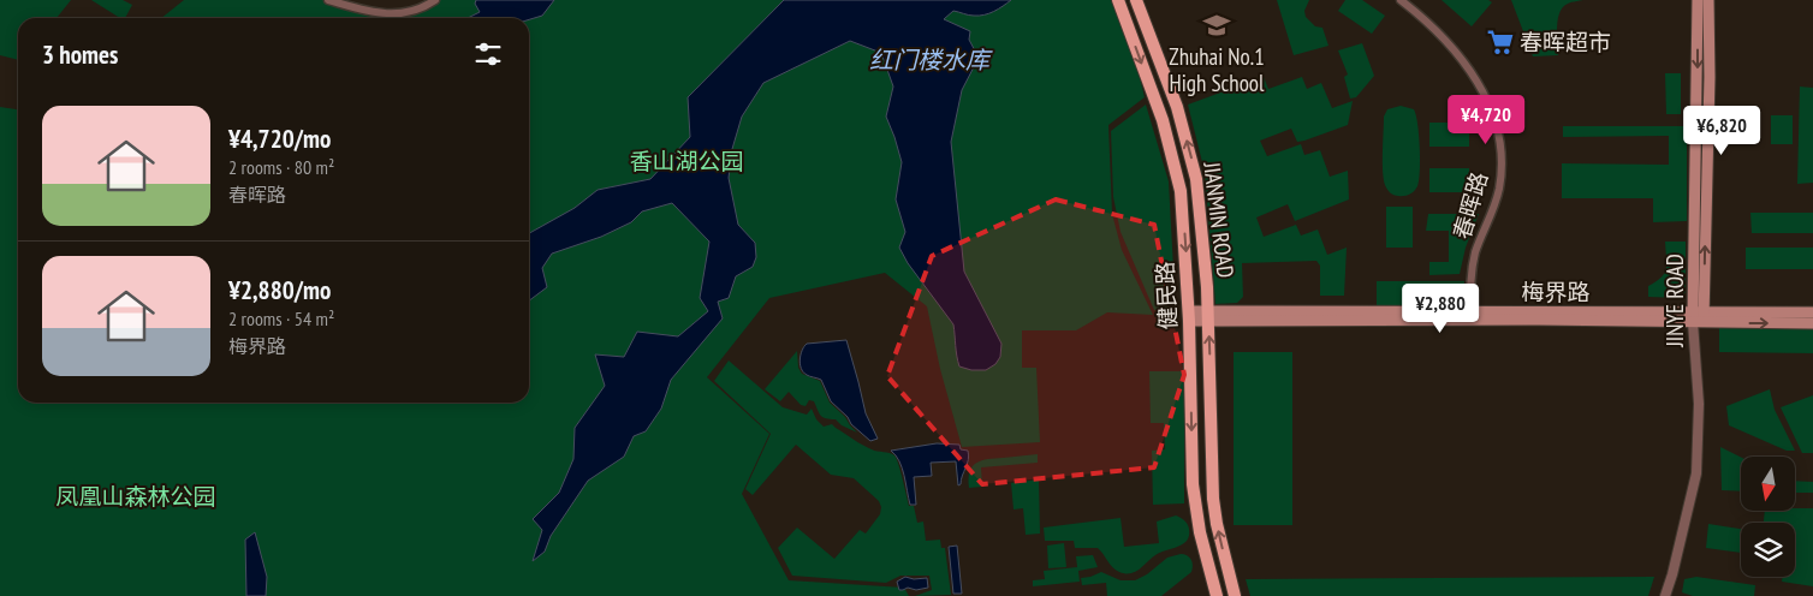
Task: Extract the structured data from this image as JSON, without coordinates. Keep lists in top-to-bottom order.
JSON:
{
  "streets": {
    "main road": [
      "JIANMIN ROAD",
      "梅界路",
      "健民路",
      "JINYE ROAD"
    ],
    "street": ["春晖路"]
  },
  "crossings": [
    ["春晖路", "梅界路"],
    ["JIANMIN ROAD", "梅界路"],
    ["梅界路", "JINYE ROAD"]
  ],
  "one_way": ["JIANMIN ROAD", "健民路"],
  "water": ["红门楼水库"],
  "parks": ["香山湖公园", "凤凰山森林公园"],
  "places": {
    "school or university": ["Zhuhai No.1 High School"],
    "supermarket": ["春晖超市"]
  },
  "north": "bottom",
  "page": {
    "heading": "3 homes",
    "list": [
      {
        "name": "¥4,720/mo",
        "note": "2 rooms · 80 m² · 春晖路"
      },
      {
        "name": "¥2,880/mo",
        "note": "2 rooms · 54 m² · 梅界路"
      }
    ],
    "price": ["¥4,720", "¥6,820", "¥2,880"]
  }
}
